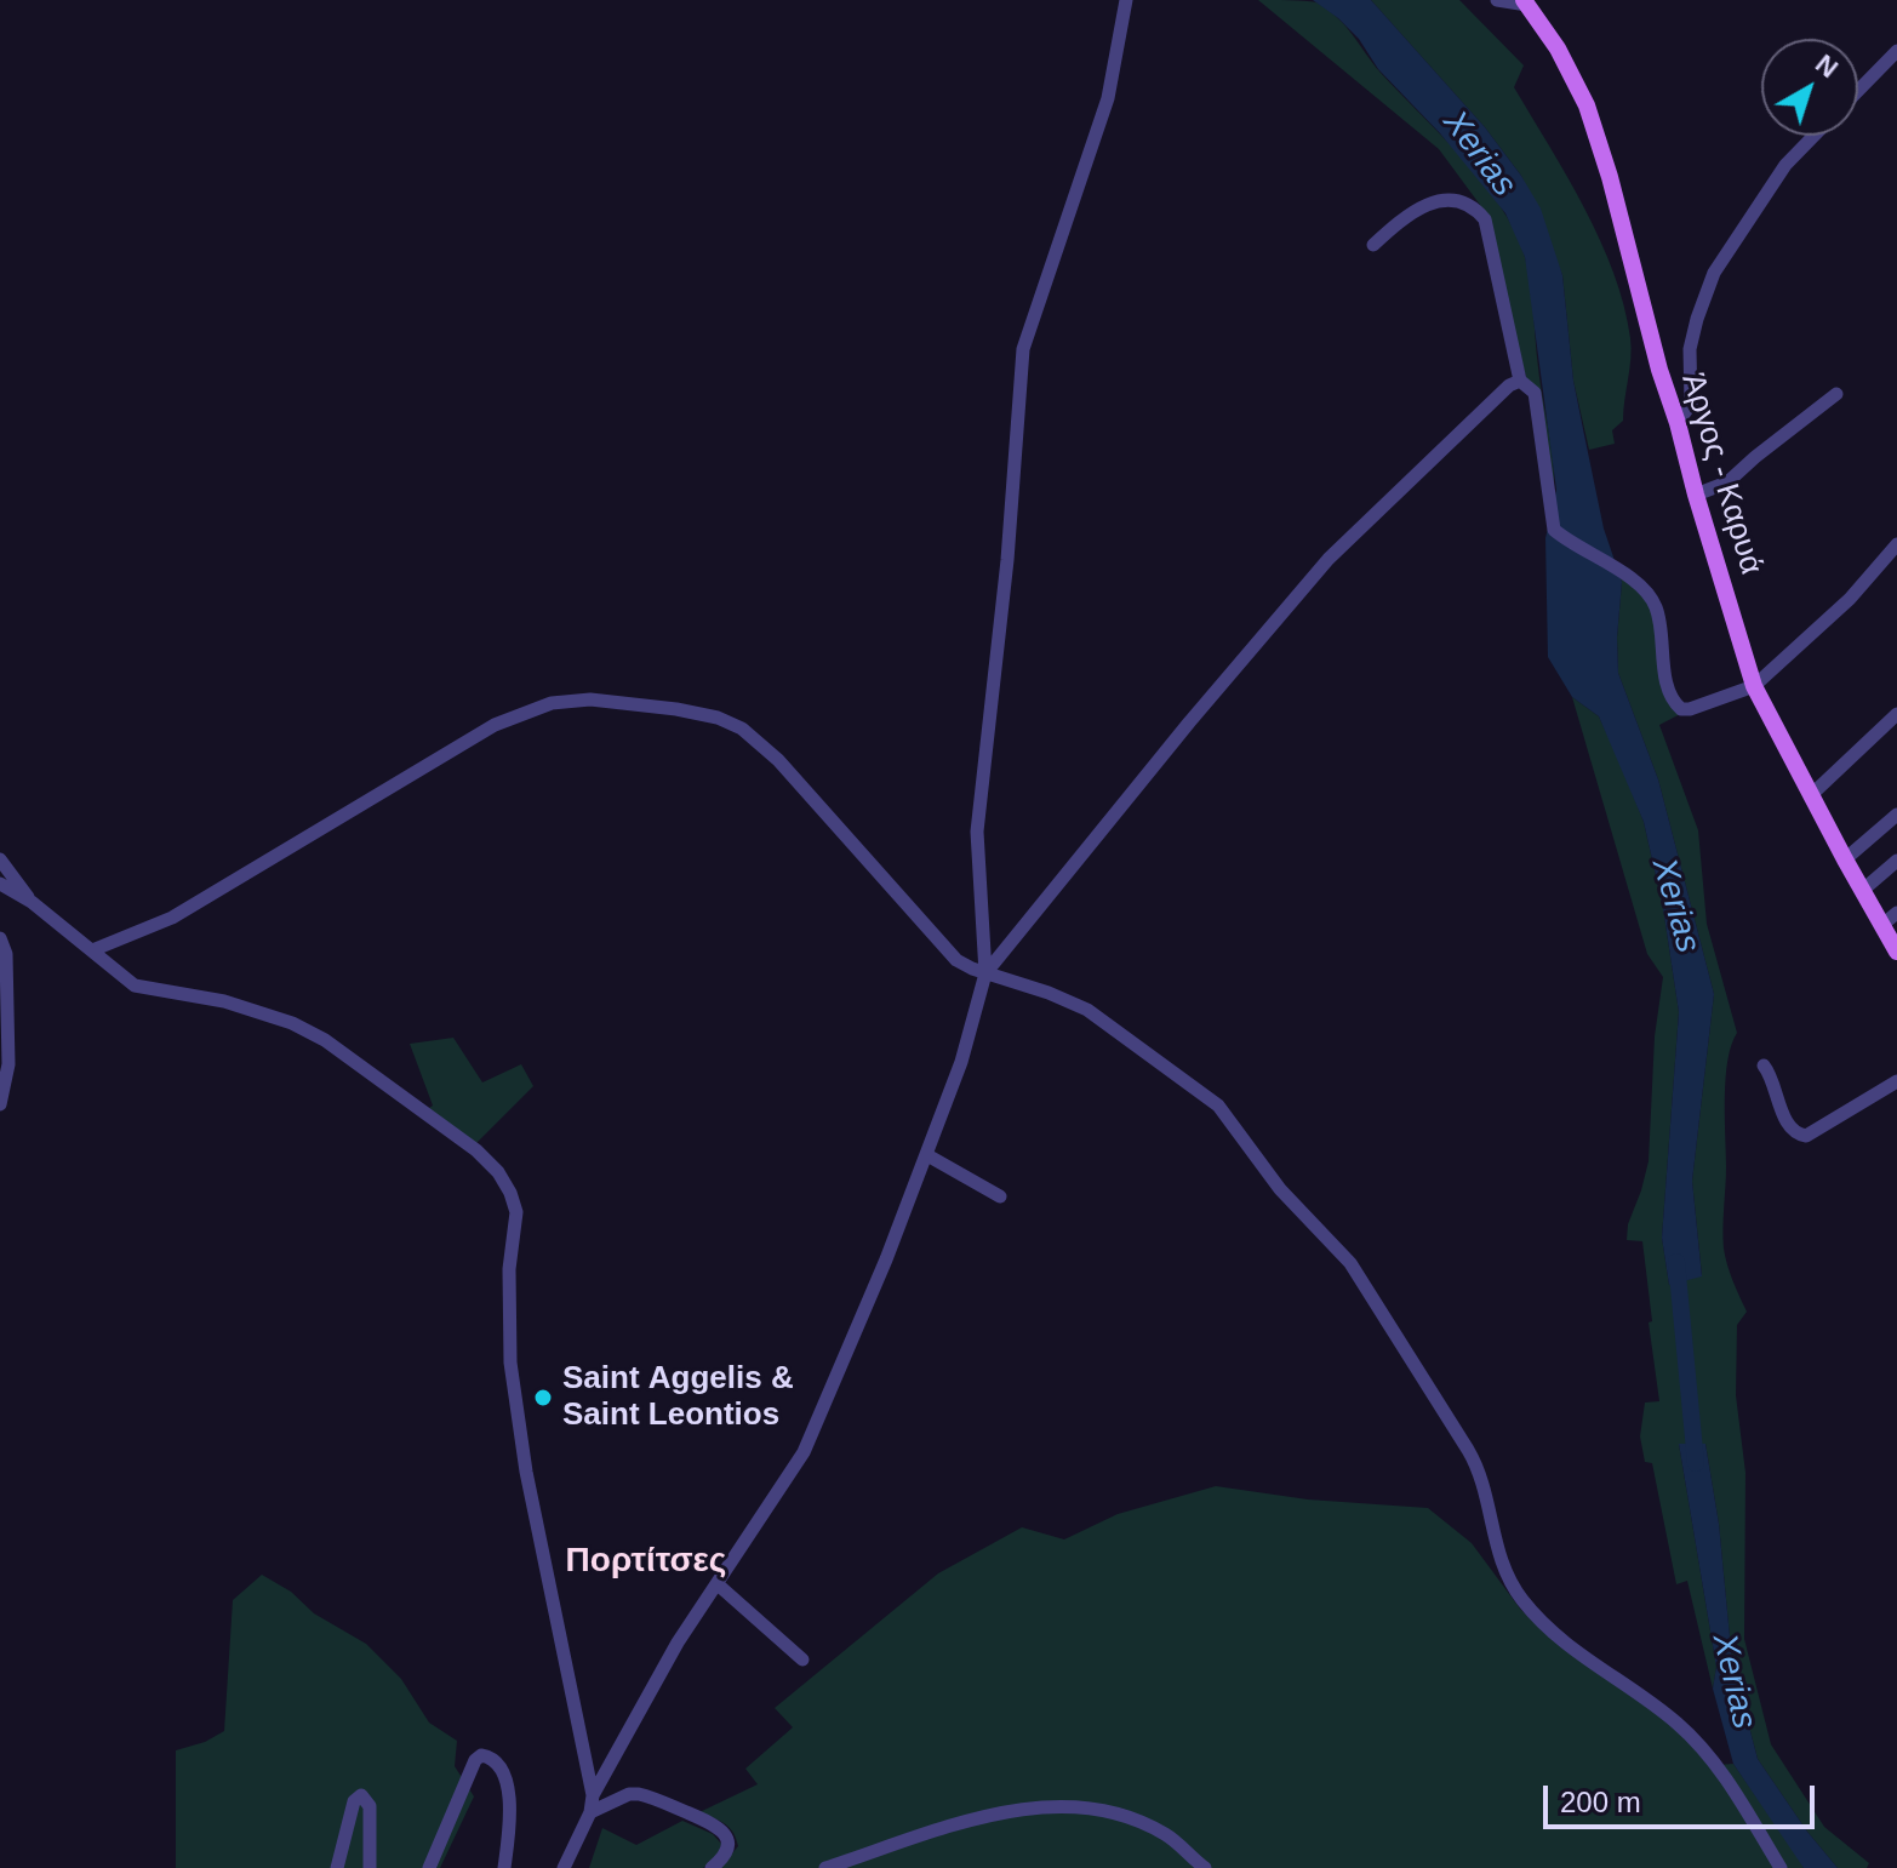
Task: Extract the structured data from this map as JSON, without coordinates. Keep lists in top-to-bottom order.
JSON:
{
  "streets": {
    "main road": ["Άργος - Καρυά"]
  },
  "districts": ["Πορτίτσες"],
  "water": ["Xerias"],
  "places": ["Saint Aggelis & Saint Leontios"],
  "scale_bar": "200 m",
  "north": "top right"
}
